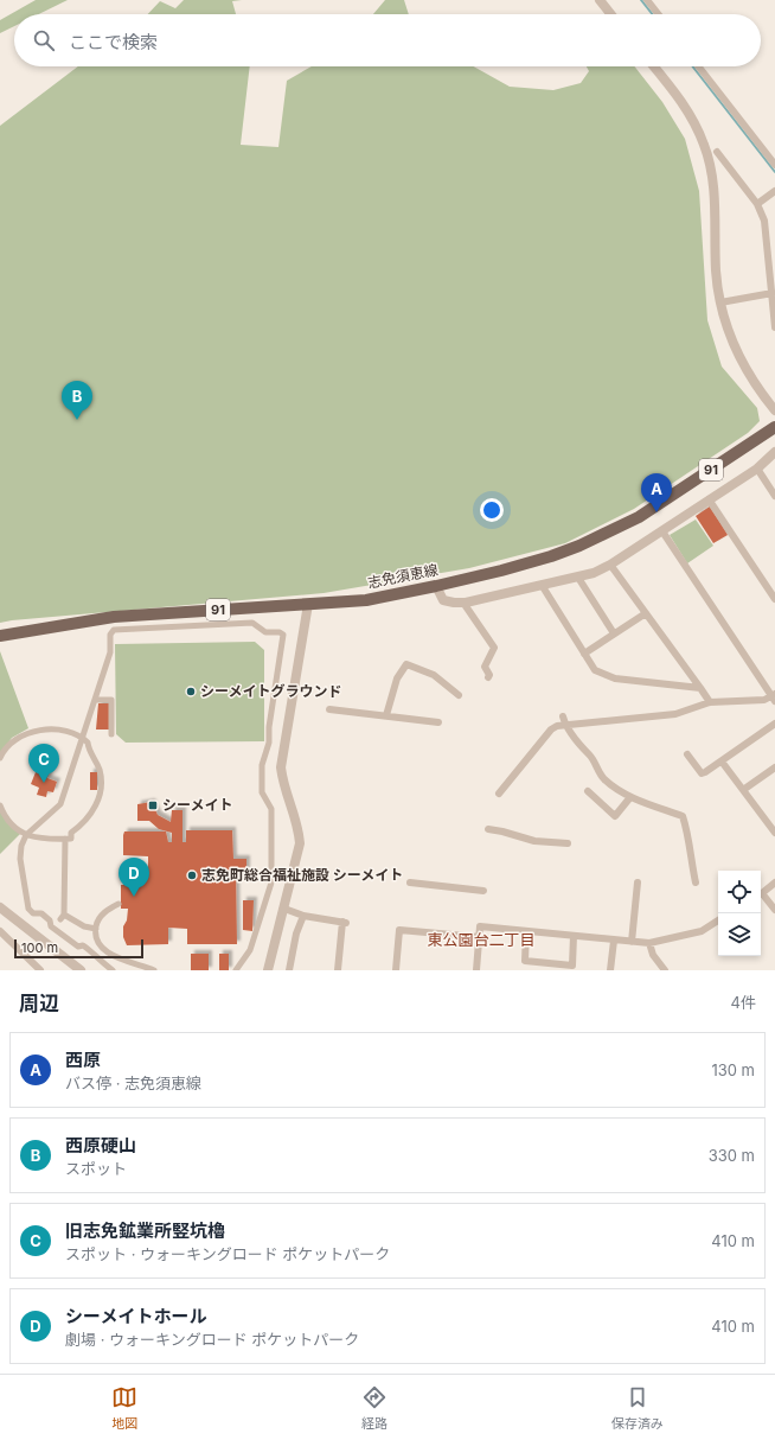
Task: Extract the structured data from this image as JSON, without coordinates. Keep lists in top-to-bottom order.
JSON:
{
  "streets": {
    "main road": ["91", "志免須恵線"]
  },
  "districts": ["東公園台二丁目"],
  "places": {
    "other": ["シーメイトグラウンド", "志免町総合福祉施設 シーメイト"],
    "transit": ["シーメイト"]
  },
  "scale_bar": "100 m",
  "page": {
    "search": "ここで検索",
    "pins": [
      "B",
      "A",
      "C",
      "D"
    ],
    "scale": "100 m",
    "heading": ["周辺", "4件"],
    "list": [
      {
        "mark": "A",
        "name": "西原",
        "note": "バス停 · 志免須恵線",
        "value": "130 m"
      },
      {
        "mark": "B",
        "name": "西原硬山",
        "note": "スポット",
        "value": "330 m"
      },
      {
        "mark": "C",
        "name": "旧志免鉱業所竪坑櫓",
        "note": "スポット · ウォーキングロード ポケットパーク",
        "value": "410 m"
      },
      {
        "mark": "D",
        "name": "シーメイトホール",
        "note": "劇場 · ウォーキングロード ポケットパーク",
        "value": "410 m"
      }
    ],
    "nav": ["地図", "経路", "保存済み"]
  }
}
